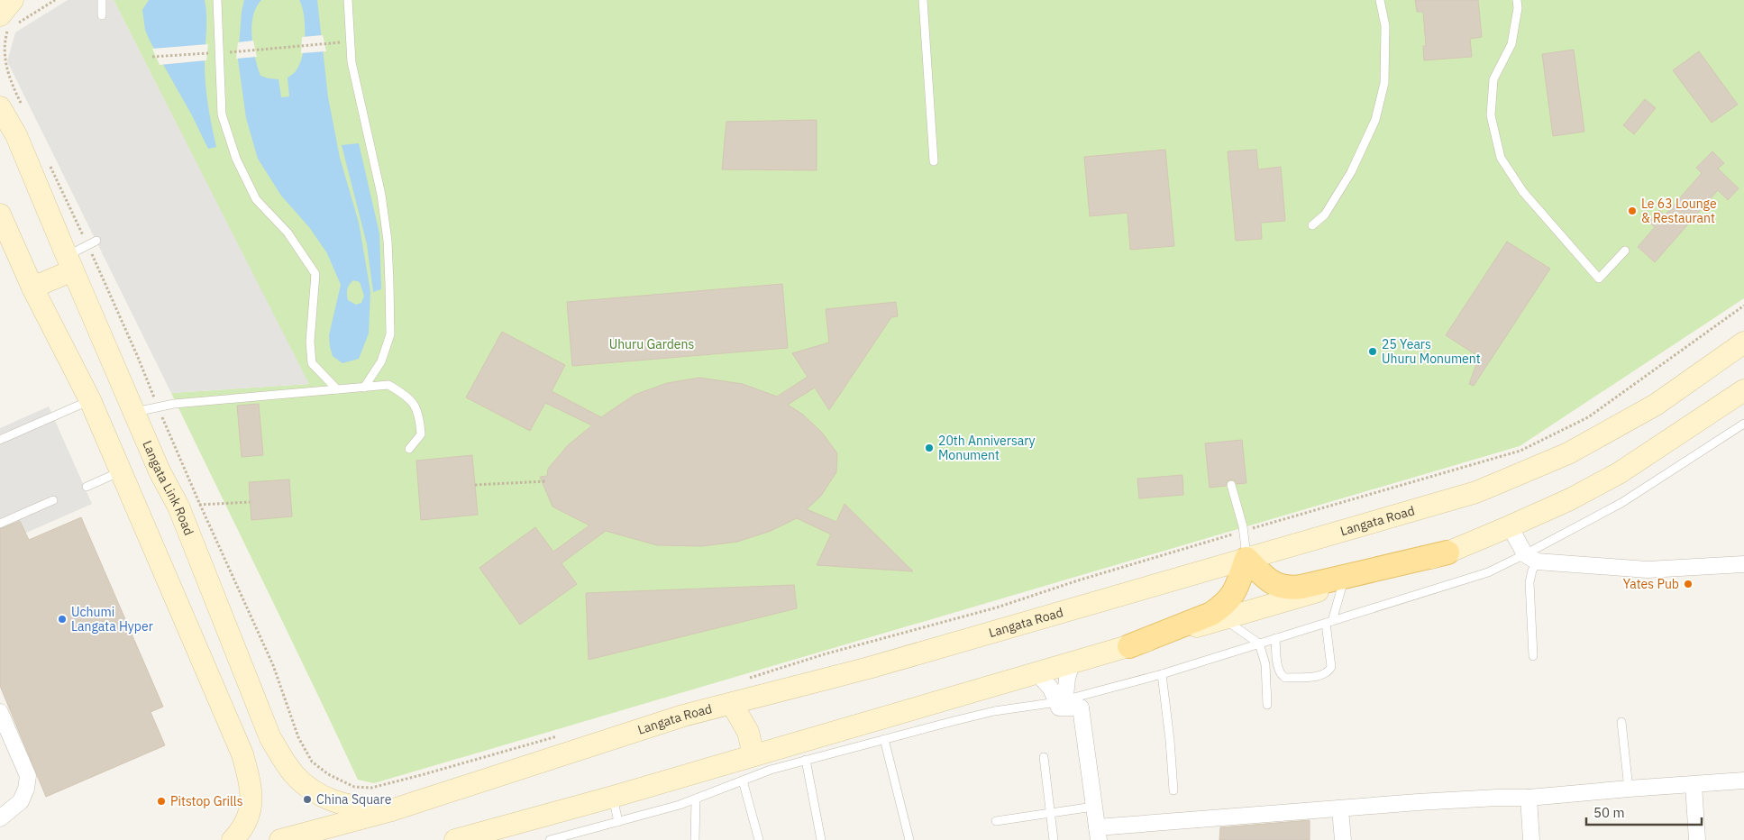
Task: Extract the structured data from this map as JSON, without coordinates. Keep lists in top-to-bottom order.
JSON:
{
  "streets": {
    "main road": ["Langata Link Road", "Langata Road"]
  },
  "crossings": [
    ["Langata Link Road", "Langata Road"]
  ],
  "parks": ["Uhuru Gardens"],
  "places": [
    "Le 63 Lounge & Restaurant",
    "25 Years Uhuru Monument",
    "20th Anniversary Monument",
    "Yates Pub",
    "Uchumi Langata Hyper",
    "China Square",
    "Pitstop Grills"
  ],
  "scale_bar": "50 m"
}
